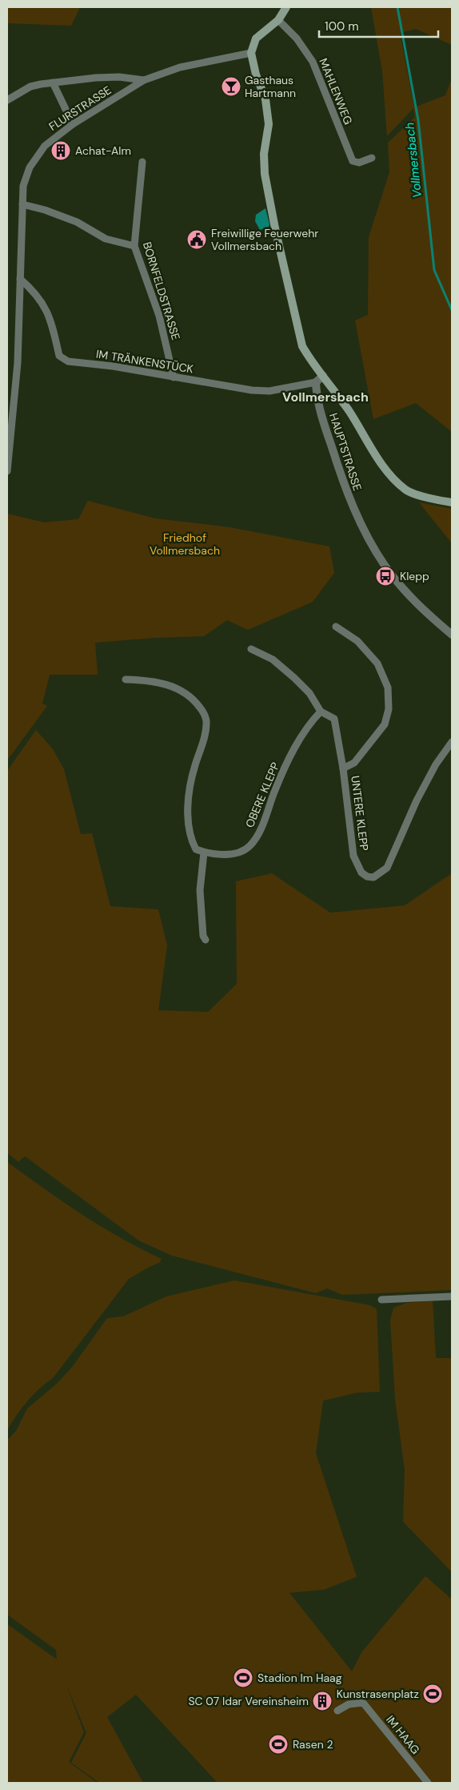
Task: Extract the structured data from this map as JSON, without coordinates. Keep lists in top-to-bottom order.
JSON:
{
  "streets": {
    "street": [
      "MAHLENWEG",
      "FLURSTRASSE",
      "BORNFELDSTRASSE",
      "IM TRÄNKENSTÜCK",
      "HAUPTSTRASSE",
      "OBERE KLEPP",
      "UNTERE KLEPP",
      "IM HAAG"
    ]
  },
  "crossings": [
    ["FLURSTRASSE", "IM TRÄNKENSTÜCK"],
    ["BORNFELDSTRASSE", "IM TRÄNKENSTÜCK"],
    ["IM TRÄNKENSTÜCK", "HAUPTSTRASSE"],
    ["OBERE KLEPP", "UNTERE KLEPP"]
  ],
  "districts": ["Vollmersbach"],
  "water": ["Vollmersbach"],
  "parks": ["Friedhof Vollmersbach"],
  "places": {
    "bar": ["Gasthaus Hartmann"],
    "building": ["Achat-Alm", "SC 07 Idar Vereinsheim"],
    "public building": ["Freiwillige Feuerwehr Vollmersbach"],
    "bus stop": ["Klepp"],
    "sports": ["Stadion Im Haag", "Kunstrasenplatz", "Rasen 2"]
  },
  "scale_bar": "100 m"
}
